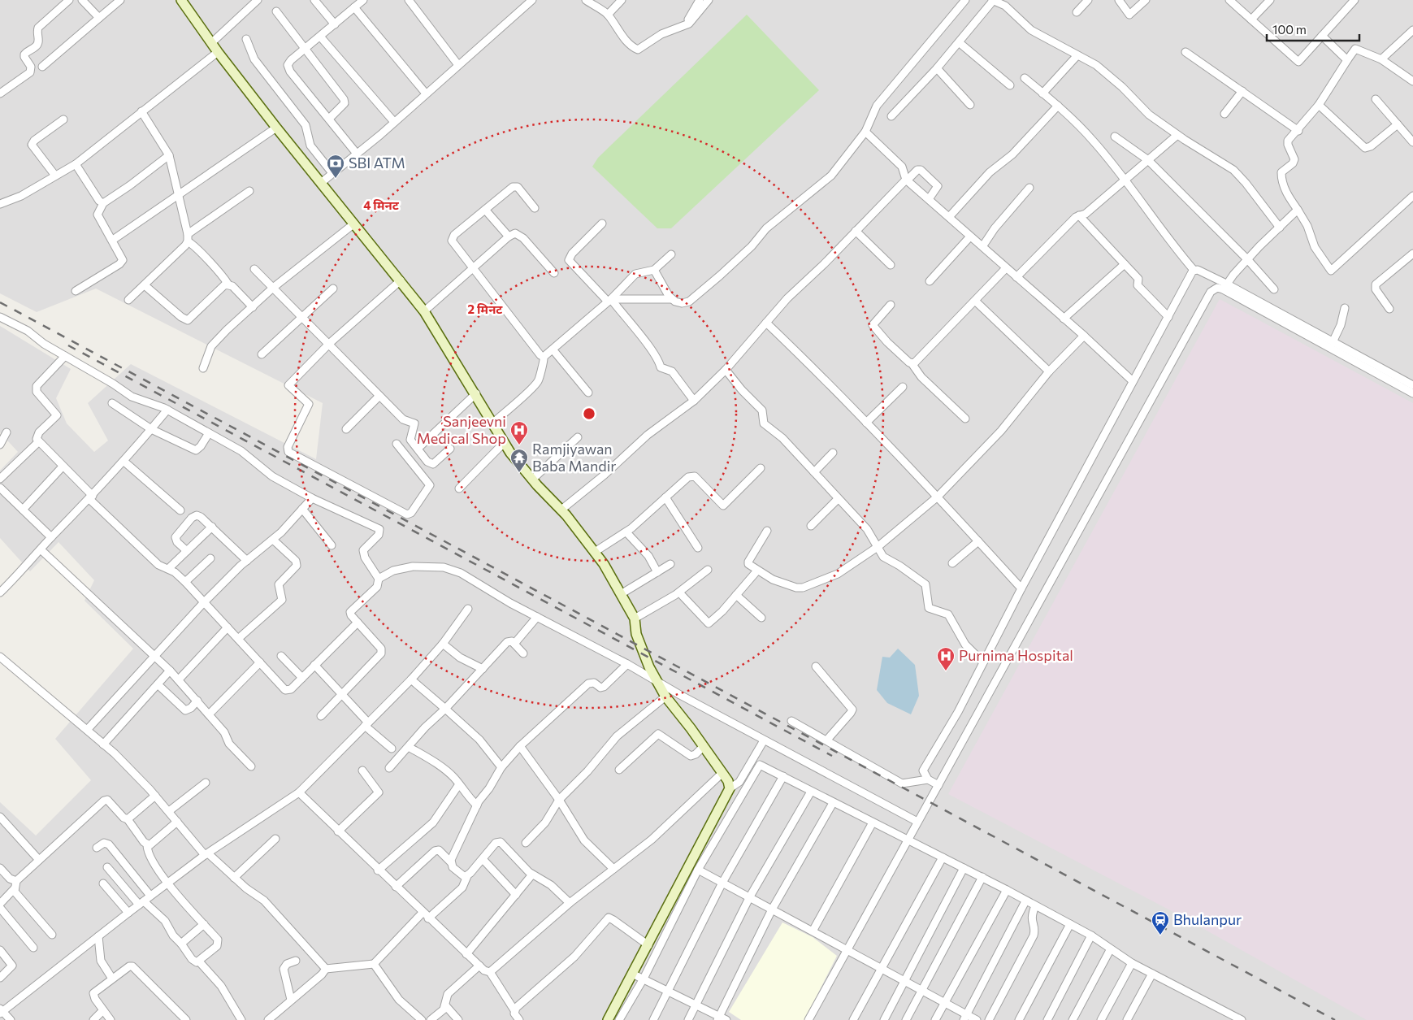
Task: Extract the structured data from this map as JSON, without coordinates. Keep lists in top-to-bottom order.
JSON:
{
  "places": {
    "bank": ["SBI ATM"],
    "hospital": ["Sanjeevni Medical Shop", "Purnima Hospital"],
    "temple": ["Ramjiyawan Baba Mandir"],
    "station": ["Bhulanpur"]
  },
  "scale_bar": "100 m",
  "rings": ["4 मिनट", "2 मिनट"]
}
